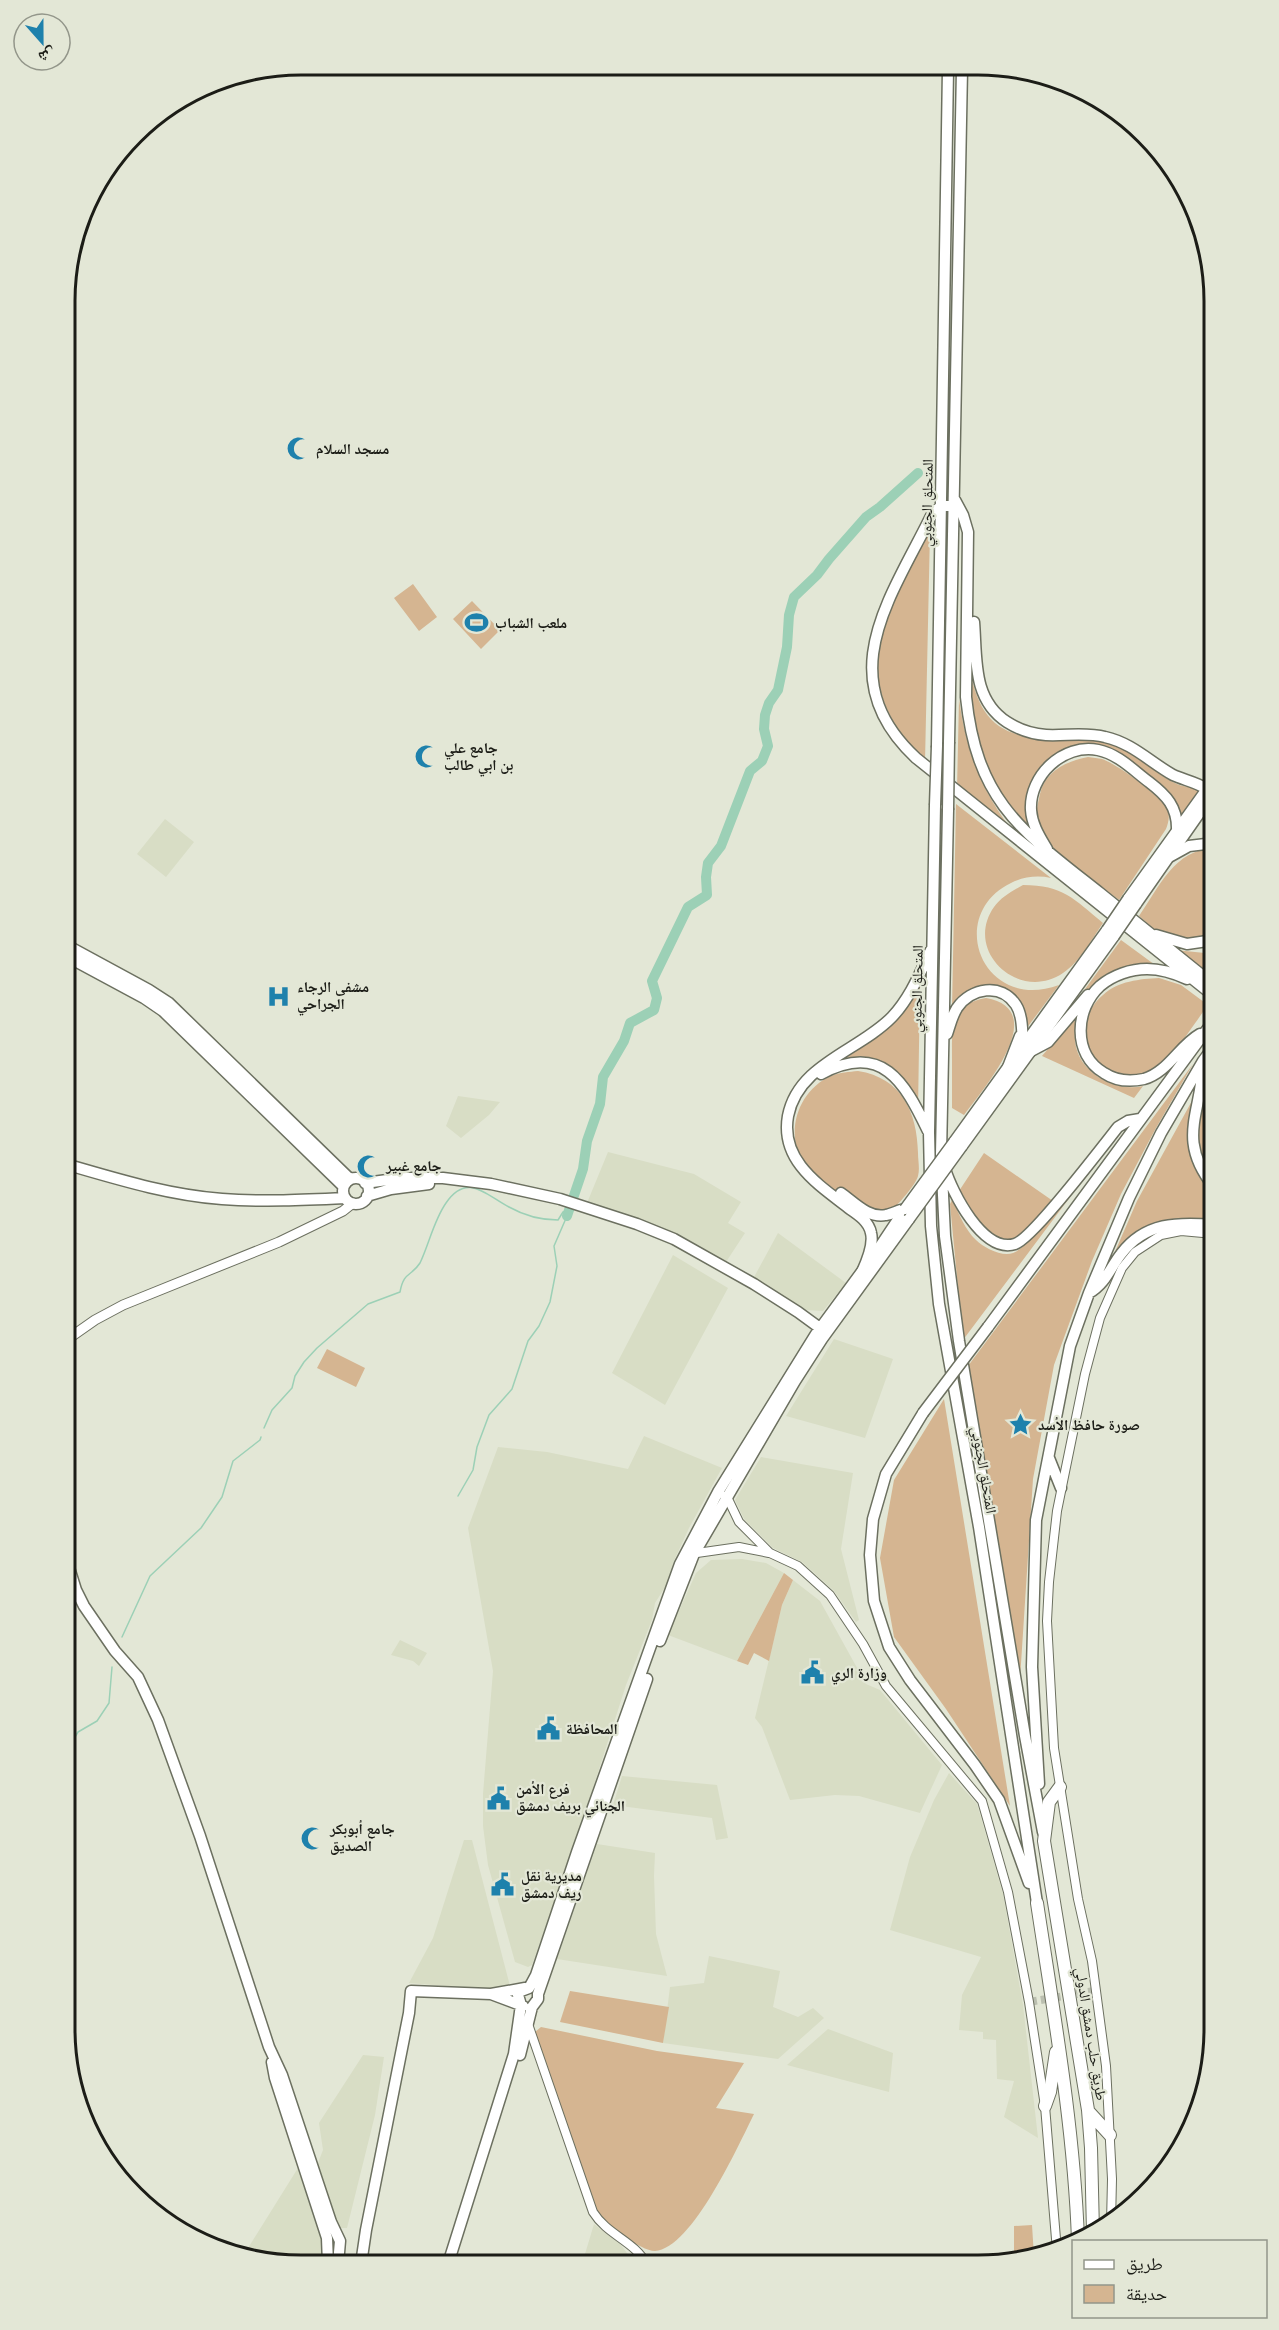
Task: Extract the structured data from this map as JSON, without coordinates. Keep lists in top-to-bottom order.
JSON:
{
  "streets": {
    "highway": ["طريق حلب دمشق الدولي"],
    "main road": ["المتحلق الجنوبي"]
  },
  "crossings": [
    ["المتحلق الجنوبي", "طريق حلب دمشق الدولي"]
  ],
  "places": {
    "mosque": [
      "مسجد السلام",
      "جامع علي بن ابي طالب",
      "جامع غبير",
      "جامع أبوبكر الصديق"
    ],
    "sports": ["ملعب الشباب"],
    "hospital": ["مشفى الرجاء الجراحي"],
    "place": ["صورة حافظ الأسد"],
    "public building": [
      "وزارة الري",
      "المحافظة",
      "فرع الأمن الجنائي بريف دمشق",
      "مديرية نقل ريف دمشق"
    ]
  },
  "legend": ["طريق", "حديقة"],
  "north": "bottom"
}
